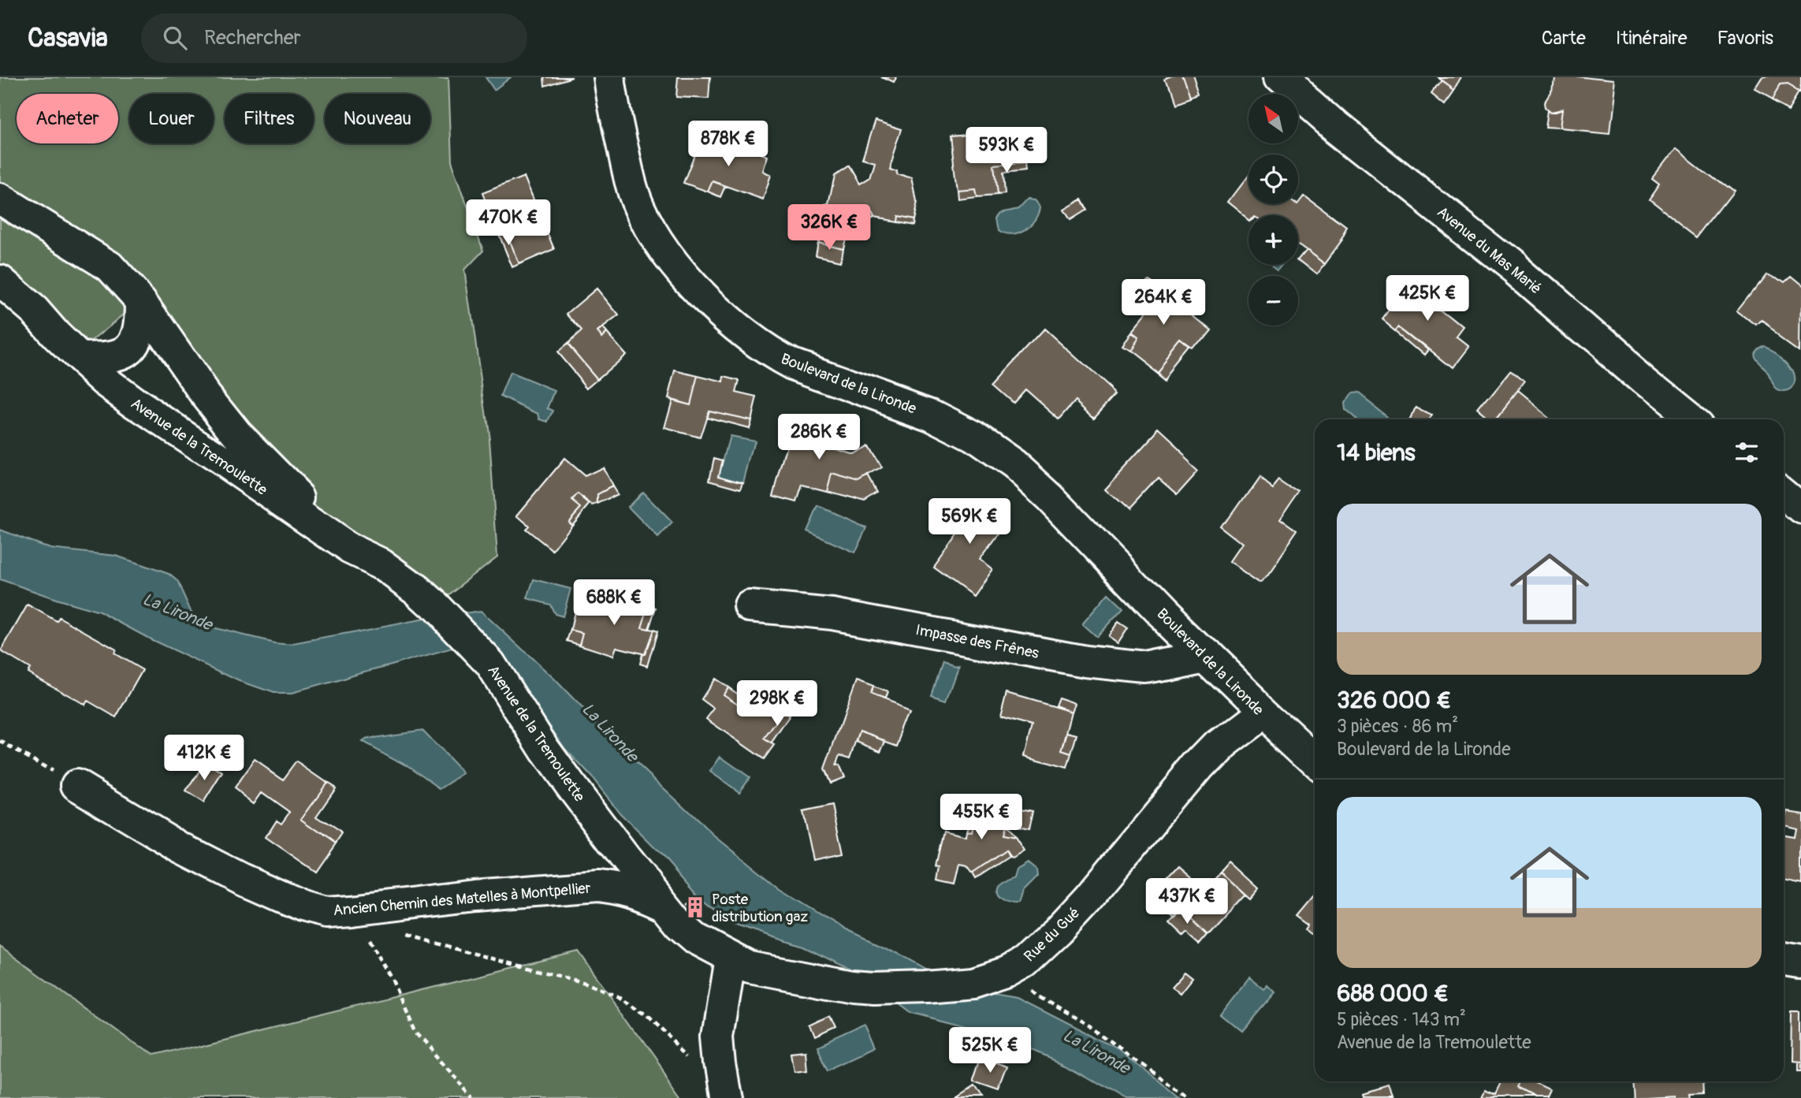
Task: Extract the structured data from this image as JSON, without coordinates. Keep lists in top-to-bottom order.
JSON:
{
  "streets": {
    "street": [
      "Avenue du Mas Marié",
      "Boulevard de la Lironde",
      "Avenue de la Tremoulette",
      "Impasse des Frênes",
      "Ancien Chemin des Matelles à Montpellier",
      "Rue du Gué"
    ]
  },
  "crossings": [
    ["Boulevard de la Lironde", "Impasse des Frênes"],
    ["Boulevard de la Lironde", "Rue du Gué"],
    ["Avenue de la Tremoulette", "Ancien Chemin des Matelles à Montpellier"],
    ["Avenue de la Tremoulette", "Rue du Gué"]
  ],
  "water": ["La Lironde"],
  "places": {
    "building": ["Poste distribution gaz"]
  },
  "north": "top left",
  "page": {
    "header": "Casavia",
    "search": "Rechercher",
    "nav": ["Carte", "Itinéraire", "Favoris"],
    "map_buttons": ["+", "−"],
    "chip": [
      "Acheter",
      "Louer",
      "Filtres",
      "Nouveau"
    ],
    "price": [
      "878K €",
      "593K €",
      "470K €",
      "326K €",
      "425K €",
      "264K €",
      "286K €",
      "569K €",
      "688K €",
      "298K €",
      "412K €",
      "455K €",
      "437K €",
      "525K €"
    ],
    "heading": "14 biens",
    "list": [
      {
        "name": "326 000 €",
        "note": "3 pièces · 86 m² · Boulevard de la Lironde"
      },
      {
        "name": "688 000 €",
        "note": "5 pièces · 143 m² · Avenue de la Tremoulette"
      }
    ]
  }
}
